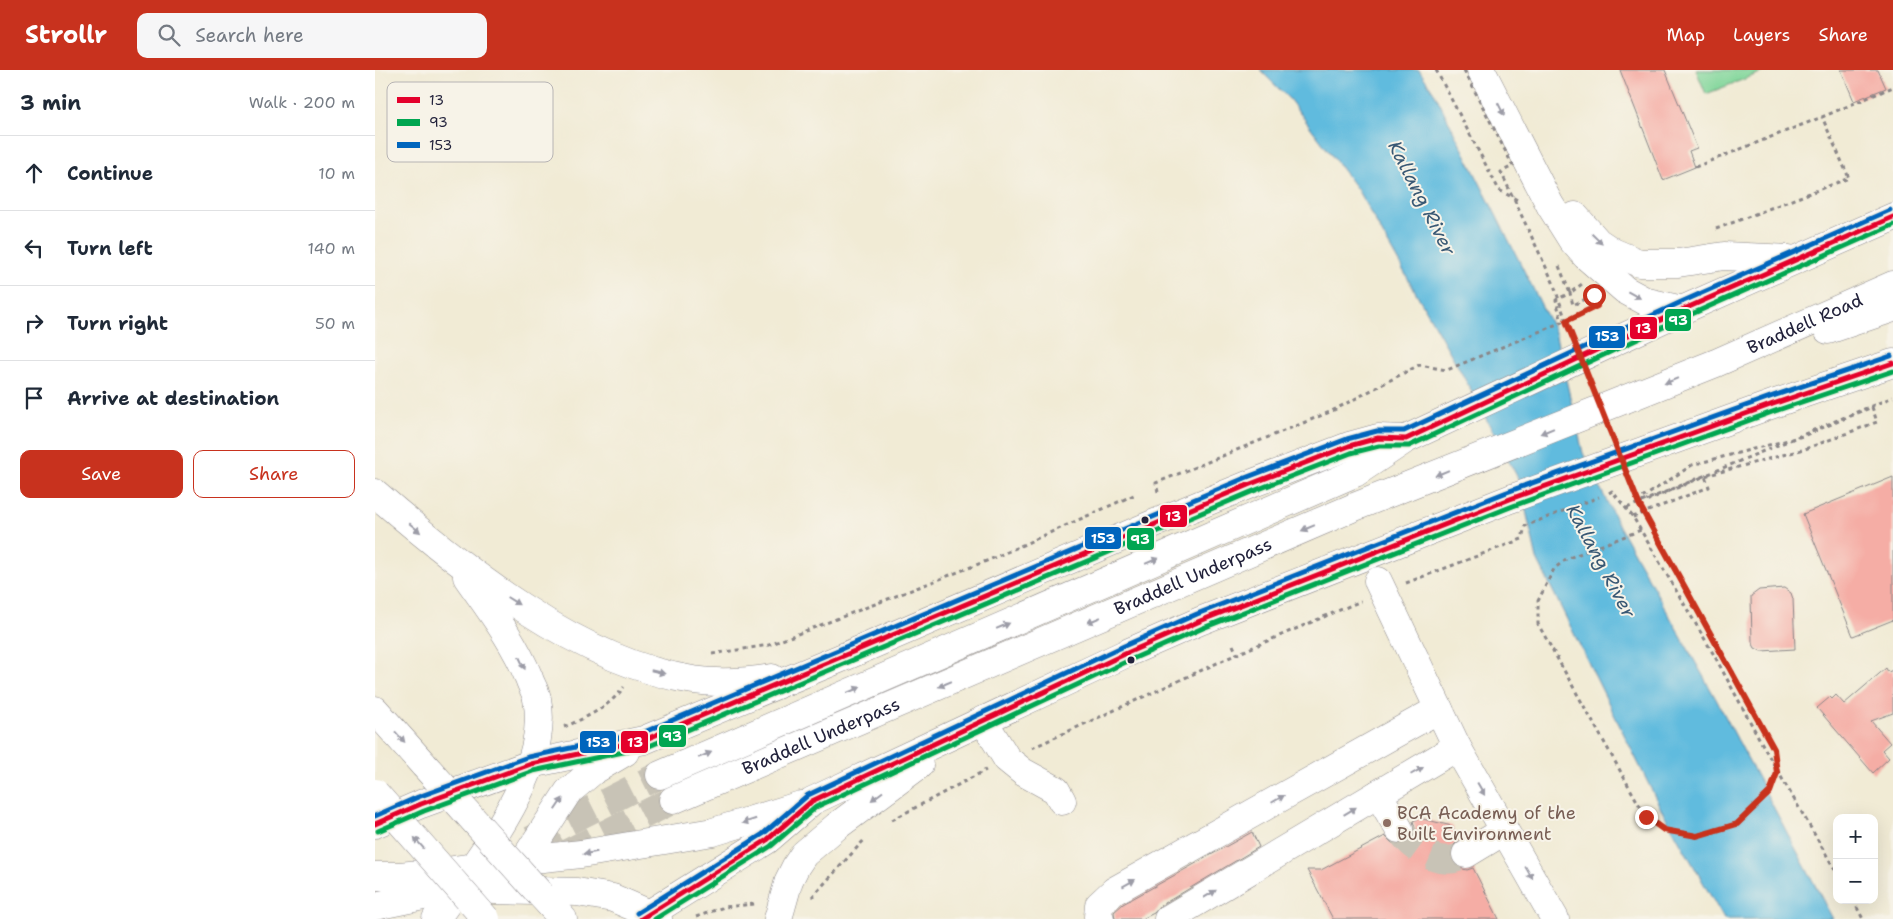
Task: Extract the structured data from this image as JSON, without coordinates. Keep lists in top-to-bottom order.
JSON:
{
  "streets": {
    "main road": ["Braddell Road", "Braddell Underpass"]
  },
  "crossings": [
    ["Braddell Road", "Braddell Underpass"]
  ],
  "water": ["Kallang River"],
  "places": ["BCA Academy of the Built Environment"],
  "lines": ["transit line 153", "transit line 13", "transit line 93"],
  "legend": ["13", "93", "153"],
  "page": {
    "header": "Strollr",
    "search": "Search here",
    "nav": ["Map", "Layers", "Share"],
    "heading": ["3 min", "Walk · 200 m"],
    "list": [
      ["Continue", "10 m"],
      ["Turn left", "140 m"],
      ["Turn right", "50 m"],
      "Arrive at destination"
    ],
    "buttons": ["Save", "Share"],
    "map_buttons": ["+", "−"]
  }
}
